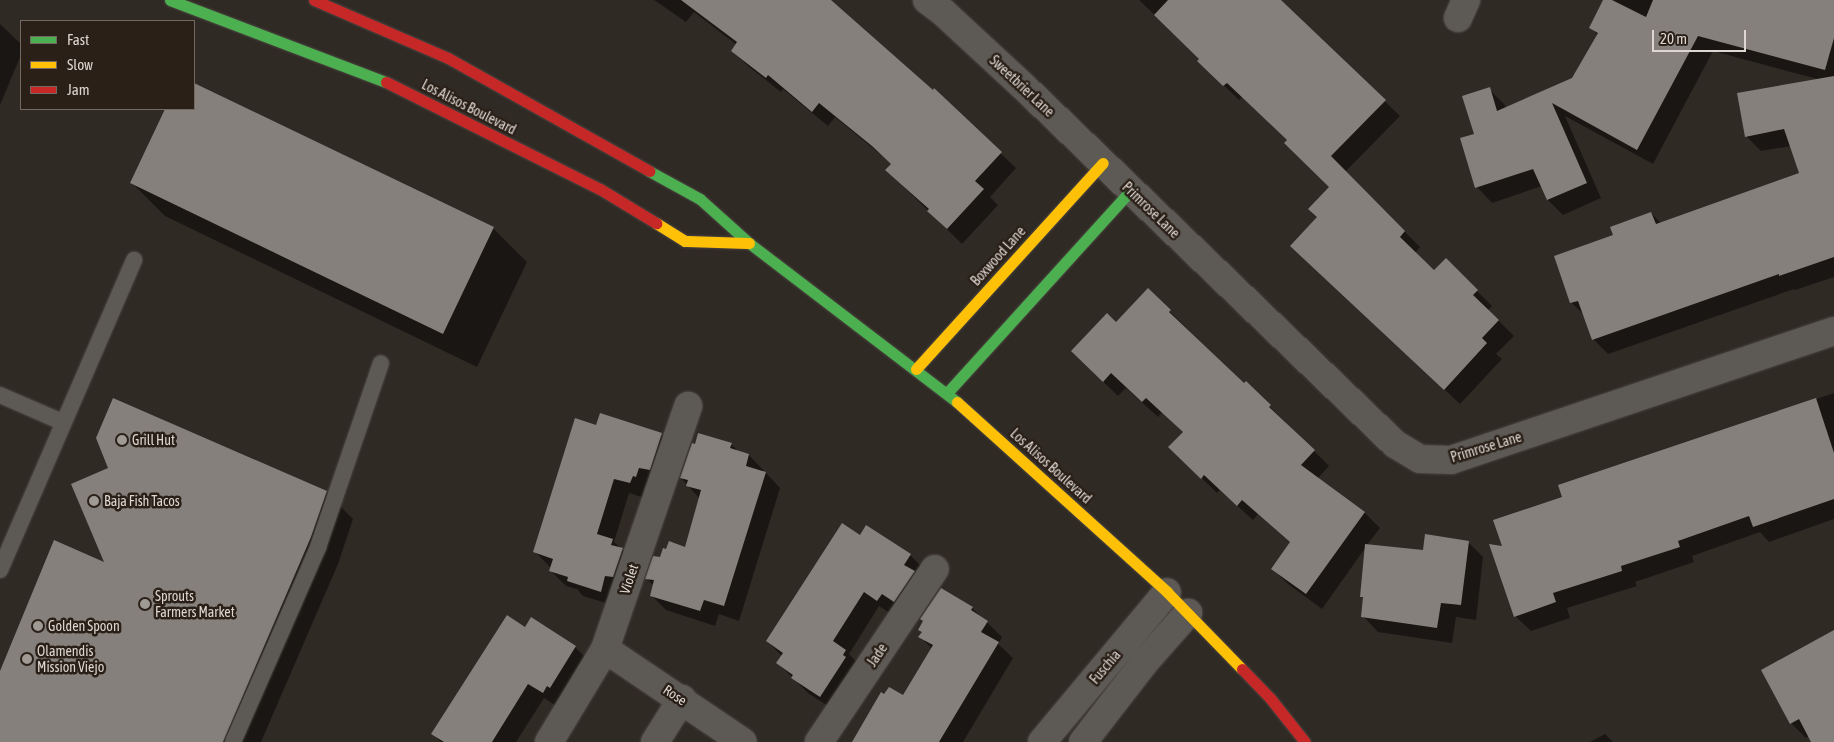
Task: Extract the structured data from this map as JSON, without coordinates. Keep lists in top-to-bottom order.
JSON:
{
  "streets": {
    "main road": ["Los Alisos Boulevard", "Boxwood Lane"],
    "street": [
      "Sweetbrier Lane",
      "Primrose Lane",
      "Violet",
      "Jade",
      "Fuschia",
      "Rose"
    ]
  },
  "crossings": [
    ["Sweetbrier Lane", "Primrose Lane"],
    ["Sweetbrier Lane", "Boxwood Lane"],
    ["Los Alisos Boulevard", "Boxwood Lane"],
    ["Los Alisos Boulevard", "Fuschia"],
    ["Primrose Lane", "Boxwood Lane"],
    ["Violet", "Rose"]
  ],
  "places": [
    "Grill Hut",
    "Baja Fish Tacos",
    "Sprouts Farmers Market",
    "Golden Spoon",
    "Olamendis Mission Viejo"
  ],
  "legend": ["Fast", "Slow", "Jam"],
  "scale_bar": "20 m"
}
